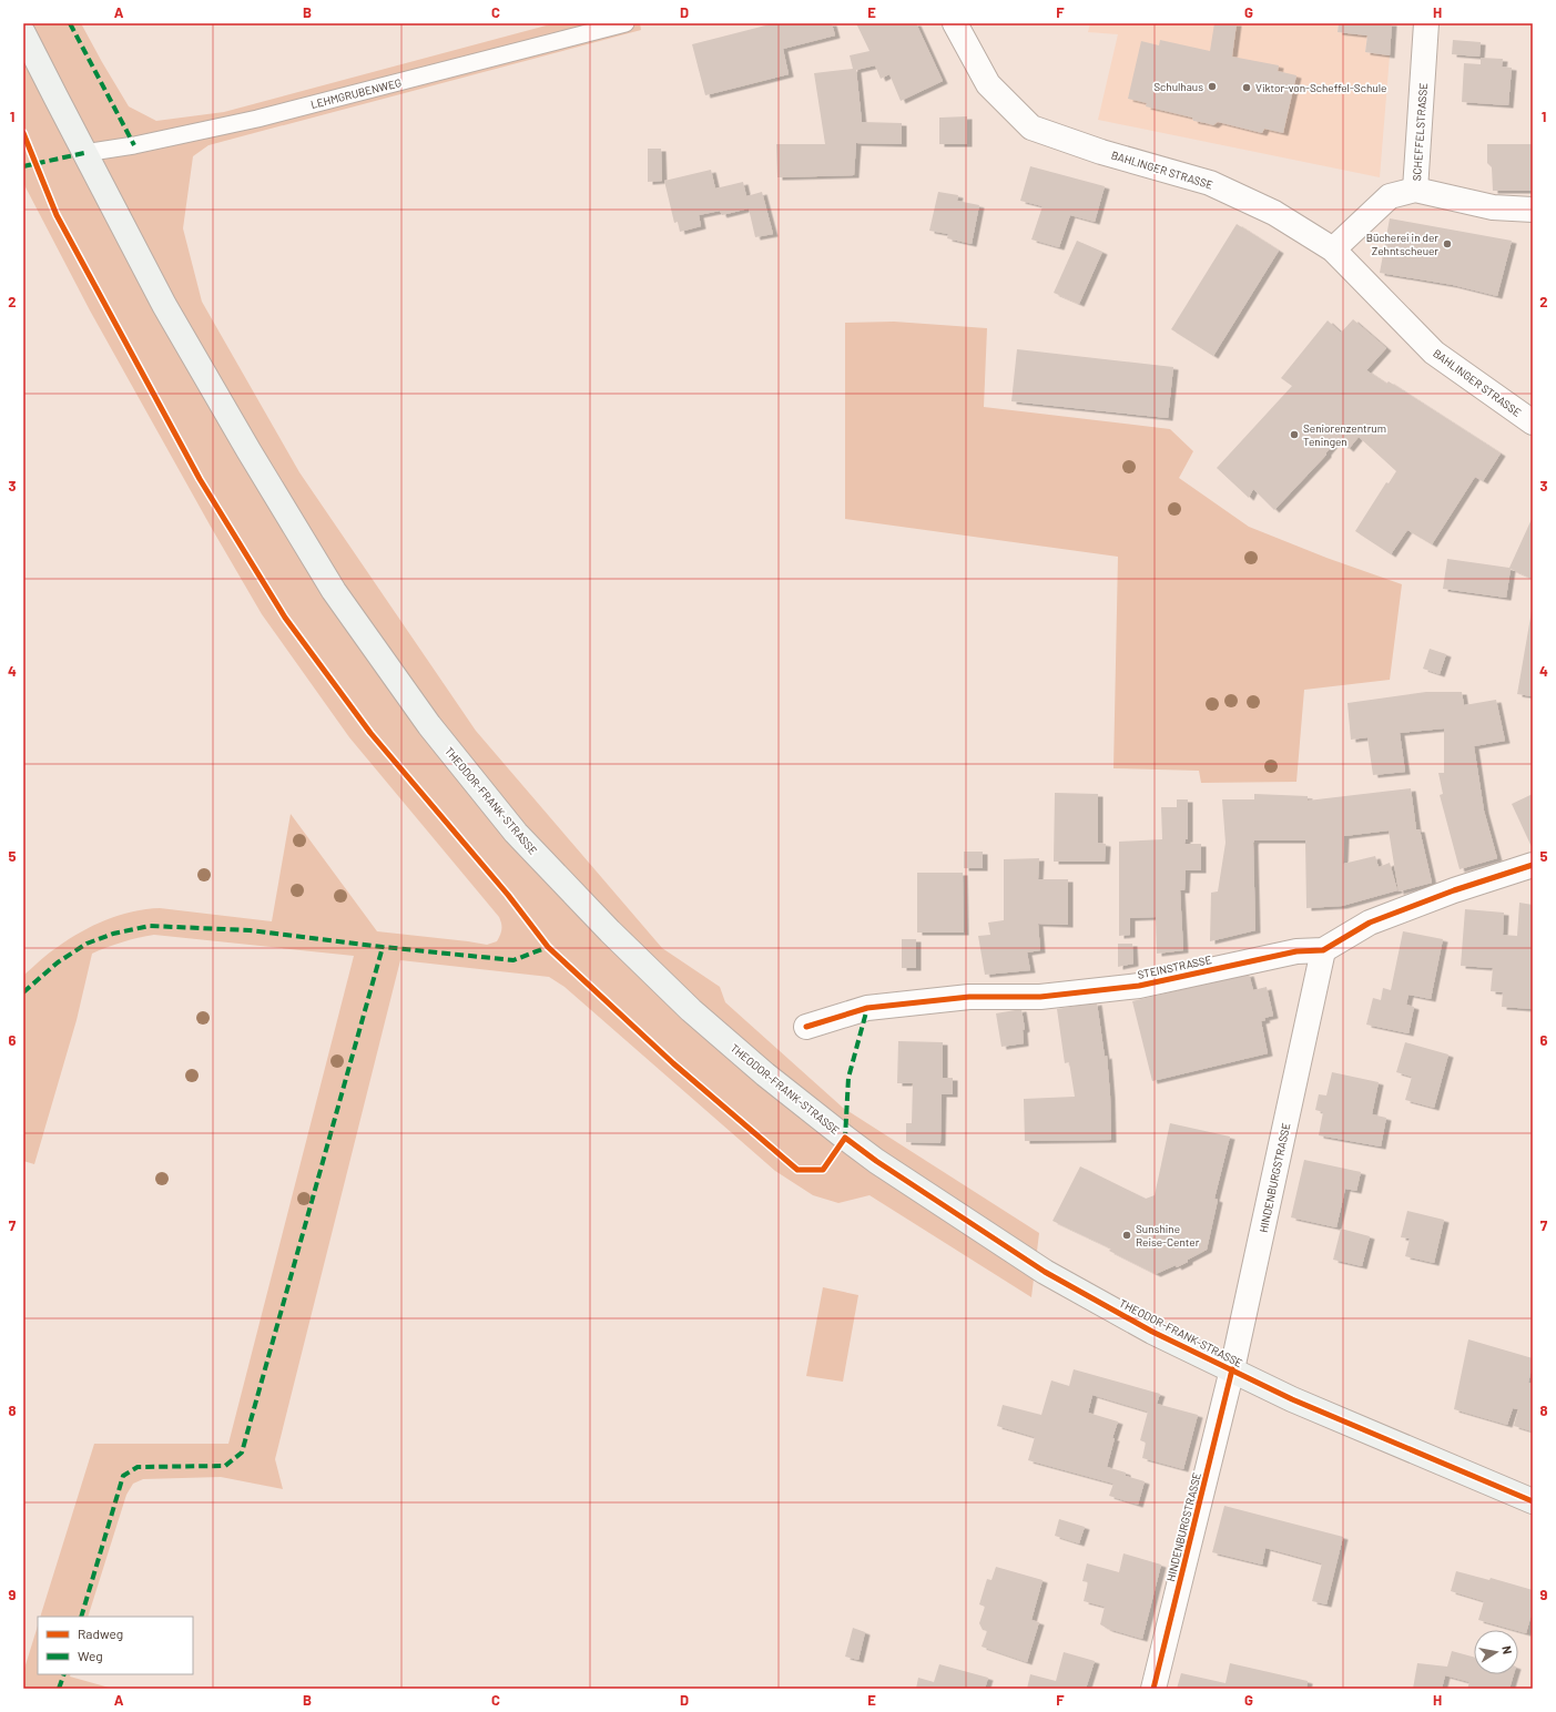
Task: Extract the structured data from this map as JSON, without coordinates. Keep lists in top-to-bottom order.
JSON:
{
  "streets": {
    "main road": ["THEODOR-FRANK-STRASSE"],
    "street": [
      "SCHEFFELSTRASSE",
      "BAHLINGER STRASSE",
      "STEINSTRASSE",
      "HINDENBURGSTRASSE"
    ],
    "lane": ["LEHMGRUBENWEG"]
  },
  "crossings": [
    ["LEHMGRUBENWEG", "THEODOR-FRANK-STRASSE"],
    ["SCHEFFELSTRASSE", "BAHLINGER STRASSE"],
    ["THEODOR-FRANK-STRASSE", "HINDENBURGSTRASSE"],
    ["STEINSTRASSE", "HINDENBURGSTRASSE"]
  ],
  "places": [
    "Schulhaus",
    "Viktor-von-Scheffel-Schule",
    "Bücherei in der Zehntscheuer",
    "Seniorenzentrum Teningen",
    "Sunshine Reise-Center"
  ],
  "legend": ["Radweg", "Weg"],
  "north": "right",
  "grid": {
    "columns": [
      "A",
      "B",
      "C",
      "D",
      "E",
      "F",
      "G",
      "H"
    ],
    "rows": [
      "1",
      "2",
      "3",
      "4",
      "5",
      "6",
      "7",
      "8",
      "9"
    ]
  }
}
